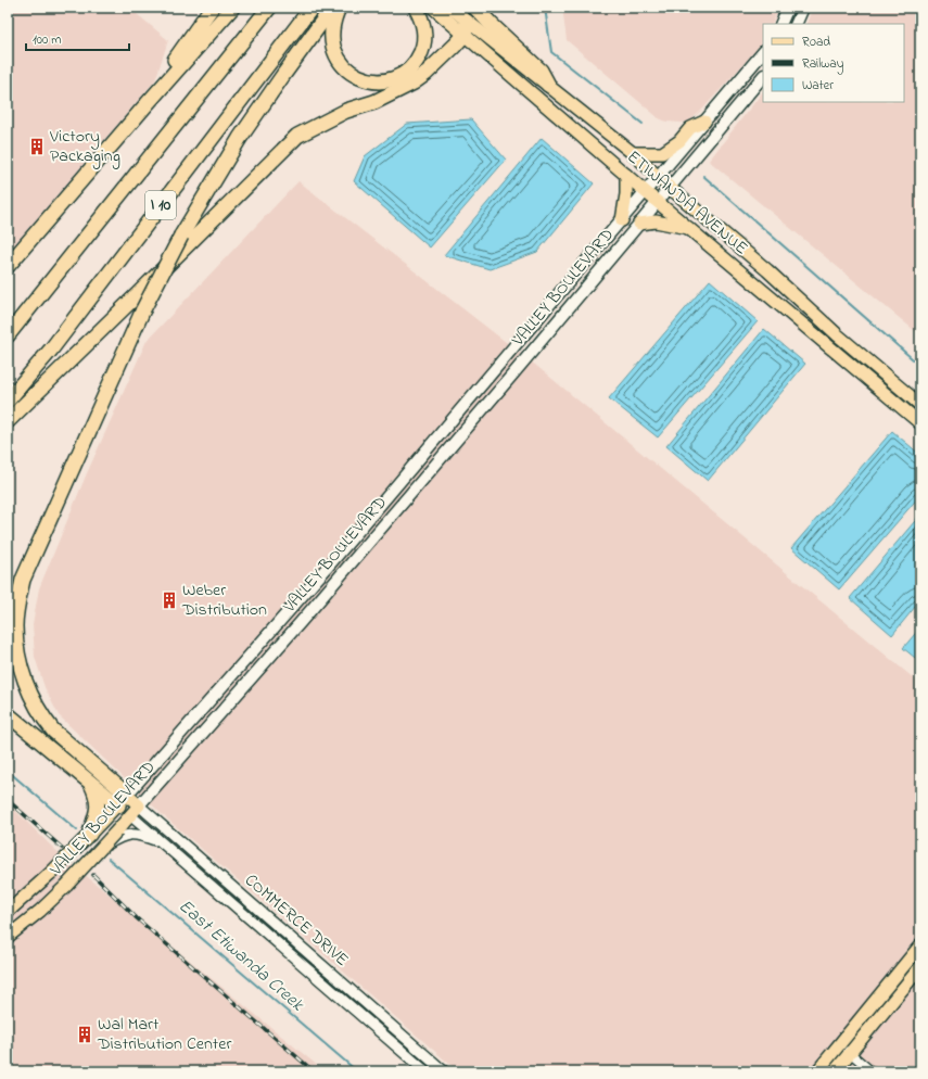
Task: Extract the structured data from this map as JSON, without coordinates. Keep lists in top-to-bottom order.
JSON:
{
  "streets": {
    "highway": ["I 10"],
    "main road": ["ETIWANDA AVENUE", "VALLEY BOULEVARD", "COMMERCE DRIVE"]
  },
  "crossings": [
    ["ETIWANDA AVENUE", "VALLEY BOULEVARD"],
    ["VALLEY BOULEVARD", "COMMERCE DRIVE"]
  ],
  "water": ["East Etiwanda Creek"],
  "places": {
    "building": ["Victory Packaging", "Weber Distribution", "Wal Mart Distribution Center"]
  },
  "legend": ["Road", "Railway", "Water"],
  "scale_bar": "100 m"
}
